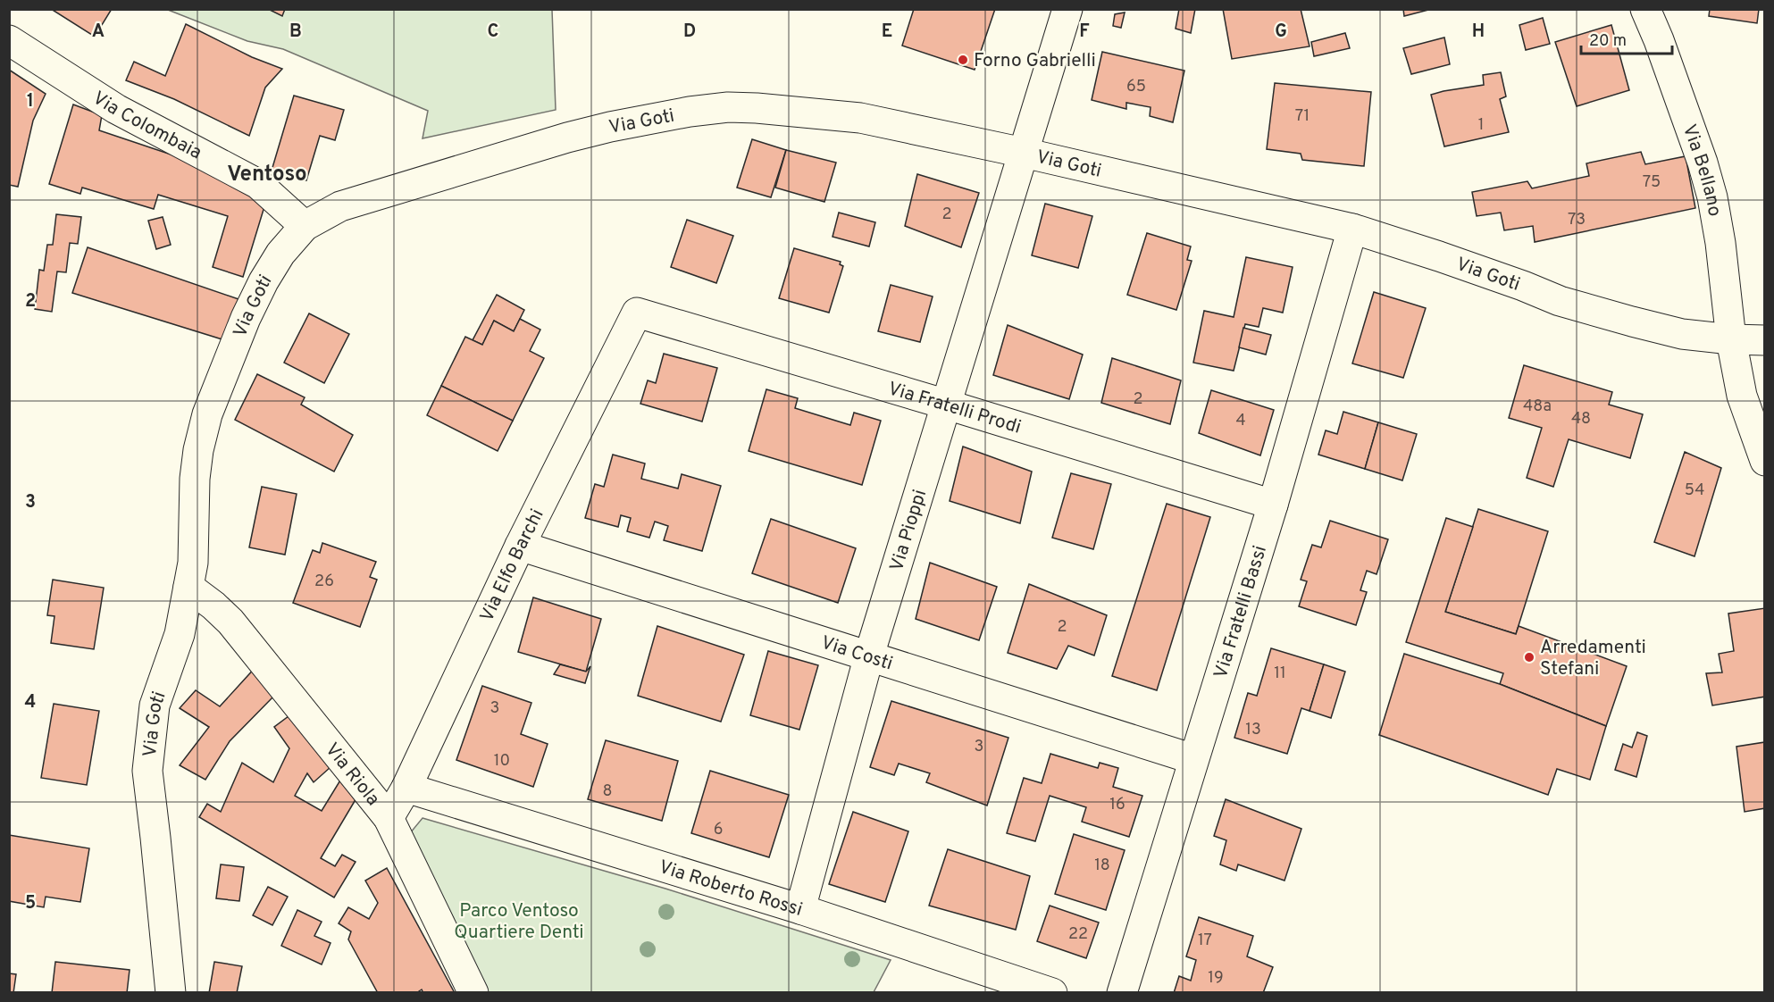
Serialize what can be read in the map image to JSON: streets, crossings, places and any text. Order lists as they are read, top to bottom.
{
  "streets": {
    "street": [
      "Via Goti",
      "Via Colombaia",
      "Via Bellano",
      "Via Fratelli Prodi",
      "Via Pioppi",
      "Via Elfo Barchi",
      "Via Fratelli Bassi",
      "Via Costi",
      "Via Riola",
      "Via Roberto Rossi"
    ]
  },
  "crossings": [
    ["Via Goti", "Via Colombaia"],
    ["Via Goti", "Via Bellano"],
    ["Via Goti", "Via Pioppi"],
    ["Via Goti", "Via Fratelli Bassi"],
    ["Via Goti", "Via Riola"],
    ["Via Fratelli Prodi", "Via Pioppi"],
    ["Via Fratelli Prodi", "Via Elfo Barchi"],
    ["Via Fratelli Prodi", "Via Fratelli Bassi"],
    ["Via Pioppi", "Via Costi"],
    ["Via Pioppi", "Via Roberto Rossi"],
    ["Via Elfo Barchi", "Via Costi"],
    ["Via Elfo Barchi", "Via Riola"],
    ["Via Elfo Barchi", "Via Roberto Rossi"],
    ["Via Fratelli Bassi", "Via Costi"]
  ],
  "districts": ["Ventoso"],
  "parks": ["Parco Ventoso Quartiere Denti"],
  "places": ["Forno Gabrielli", "Arredamenti Stefani"],
  "house_numbers": [
    "65",
    "71",
    "1",
    "75",
    "2",
    "73",
    "2",
    "48a",
    "48",
    "4",
    "54",
    "26",
    "2",
    "11",
    "3",
    "13",
    "3",
    "10",
    "8",
    "16",
    "6",
    "18",
    "22",
    "17",
    "19"
  ],
  "scale_bar": "20 m",
  "grid": {
    "columns": [
      "A",
      "B",
      "C",
      "D",
      "E",
      "F",
      "G",
      "H"
    ],
    "rows": [
      "1",
      "2",
      "3",
      "4",
      "5"
    ]
  }
}
